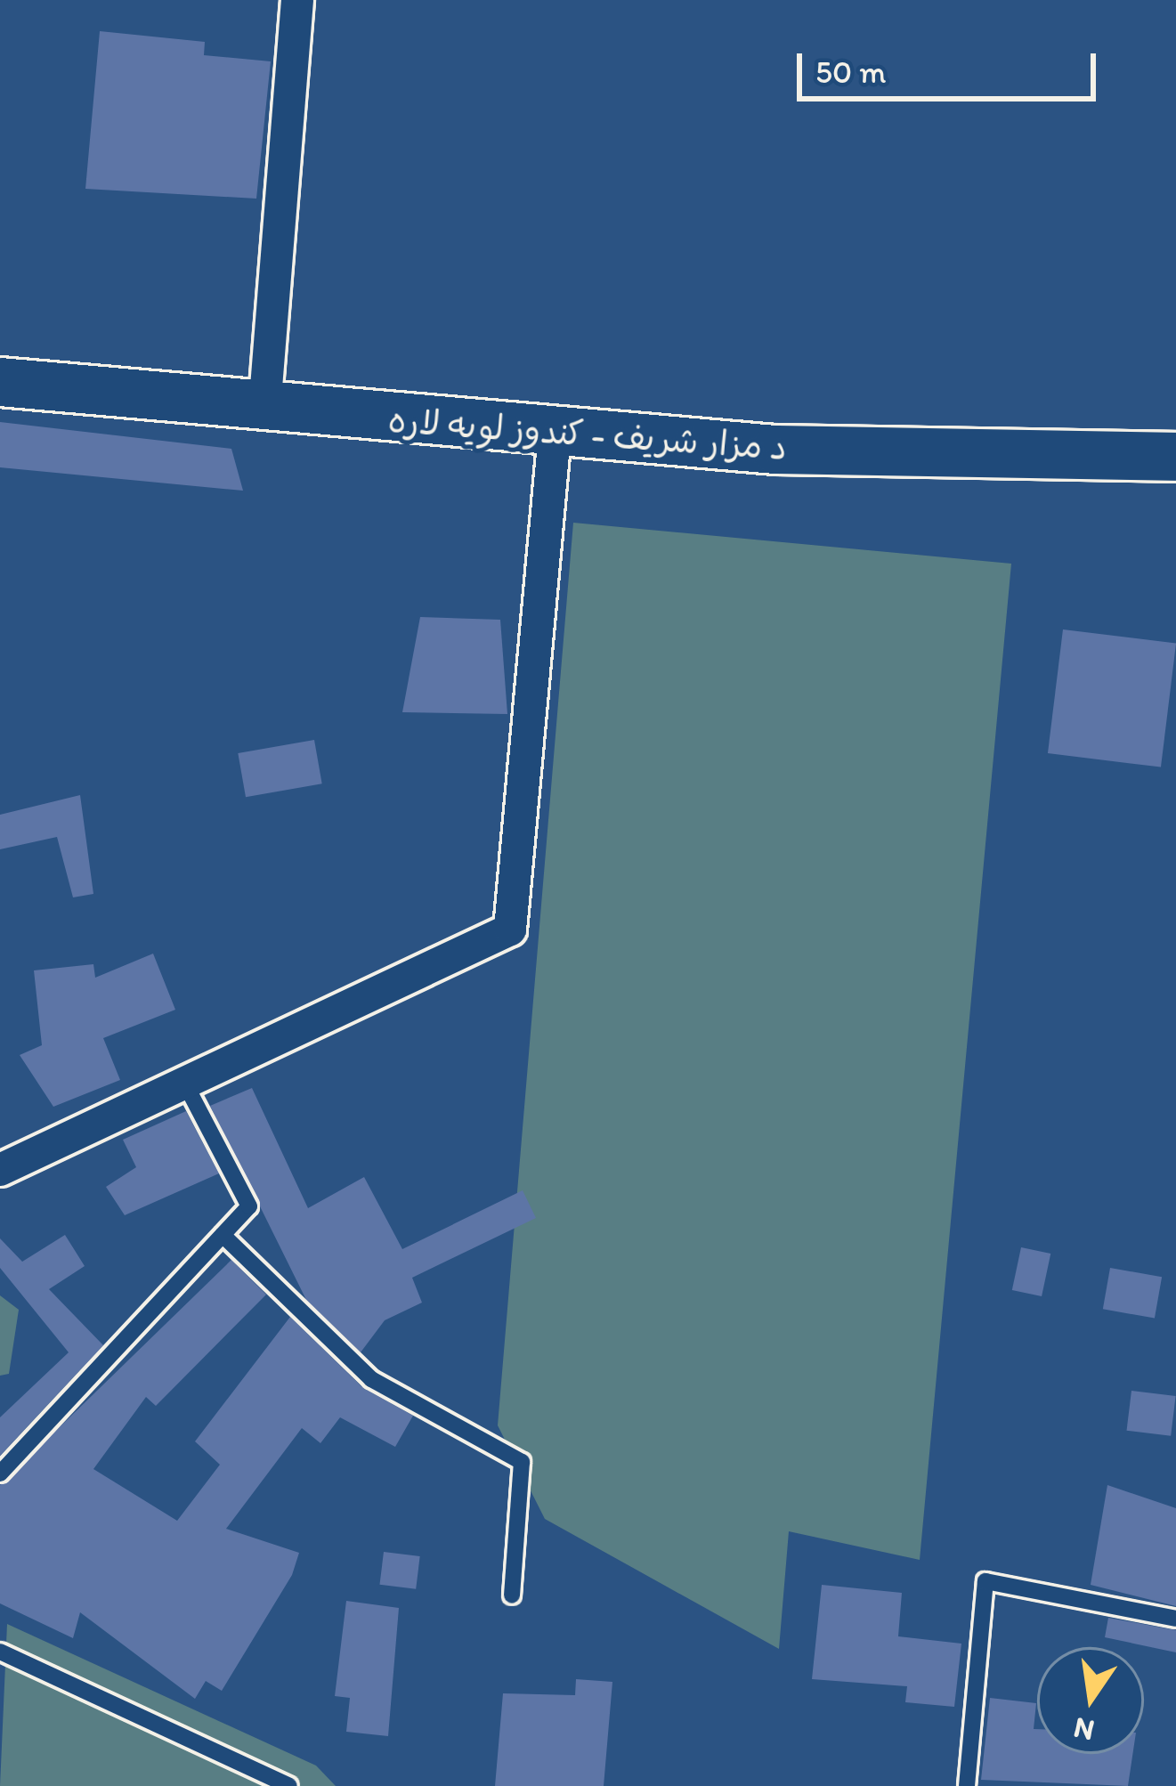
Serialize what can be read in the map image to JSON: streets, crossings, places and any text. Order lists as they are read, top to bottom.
{
  "streets": {
    "main road": ["د مزار شریف - کندوز لویه لاره"]
  },
  "scale_bar": "50 m",
  "north": "bottom"
}
